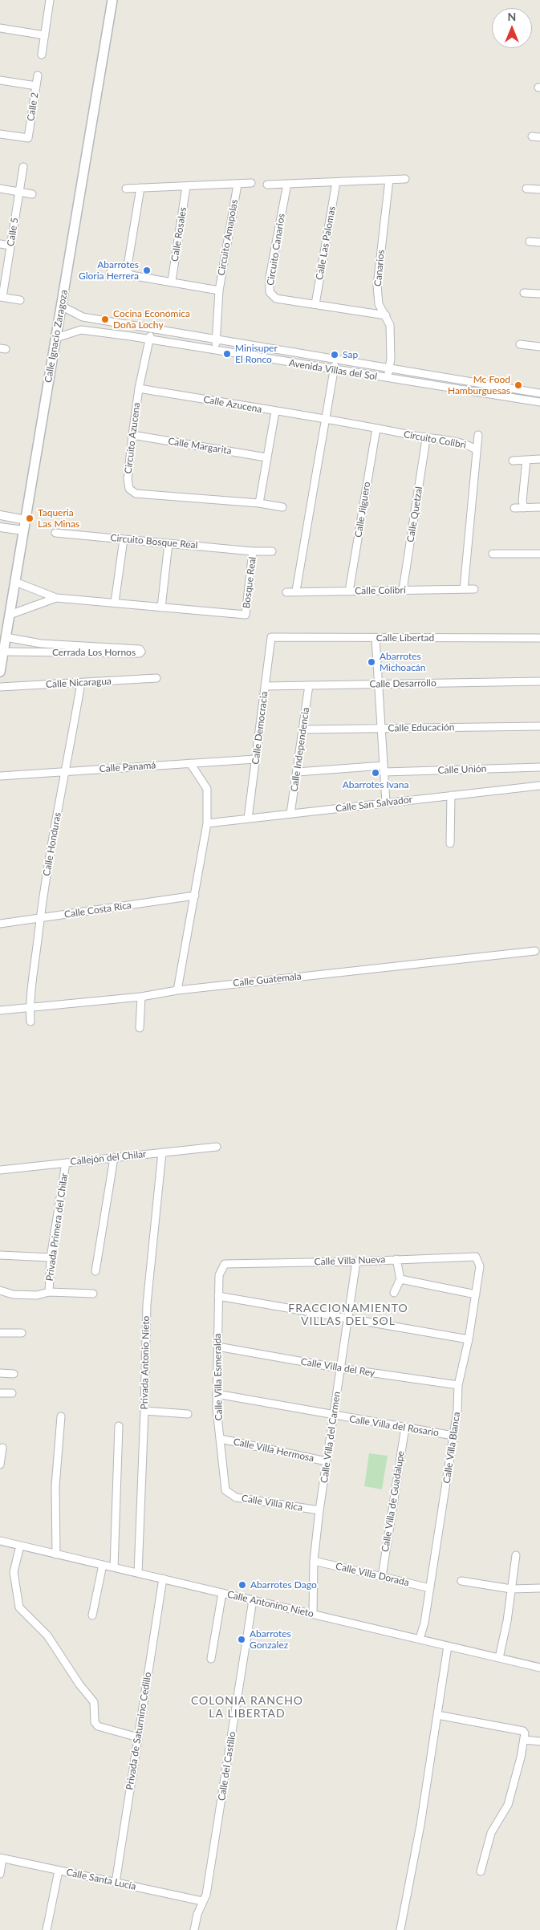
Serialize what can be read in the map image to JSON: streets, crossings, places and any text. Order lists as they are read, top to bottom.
{
  "streets": {
    "main road": ["Calle Ignacio Zaragoza"],
    "street": [
      "Calle 2",
      "Calle 5",
      "Calle Rosales",
      "Circuito Amapolas",
      "Calle Las Palomas",
      "Circuito Canarios",
      "Canarios",
      "Avenida Villas del Sol",
      "Calle Azucena",
      "Circuito Azucena",
      "Circuito Colibri",
      "Calle Margarita",
      "Calle Jilguero",
      "Calle Quetzal",
      "Circuito Bosque Real",
      "Bosque Real",
      "Calle Colibrí",
      "Calle Libertad",
      "Cerrada Los Hornos",
      "Calle Nicaragua",
      "Calle Desarrollo",
      "Calle Democracia",
      "Calle Educación",
      "Calle Independencia",
      "Calle Panamá",
      "Calle Unión",
      "Calle San Salvador",
      "Calle Honduras",
      "Calle Costa Rica",
      "Calle Guatemala",
      "Callejón del Chilar",
      "Privada Primera del Chilar",
      "Calle Villa Nueva",
      "Privada Antonio Nieto",
      "Calle Villa del Rey",
      "Calle Villa Esmeralda",
      "Calle Villa del Rosario",
      "Calle Villa del Carmen",
      "Calle Villa Blanca",
      "Calle Villa Hermosa",
      "Calle Villa de Guadalupe",
      "Calle Villa Rica",
      "Calle Villa Dorada",
      "Calle Antonino Nieto",
      "Privada de Saturnino Cedillo",
      "Calle del Castillo",
      "Calle Santa Lucía"
    ]
  },
  "crossings": [
    ["Calle Rosales", "Circuito Amapolas"],
    ["Circuito Amapolas", "Avenida Villas del Sol"],
    ["Calle Las Palomas", "Circuito Canarios"],
    ["Circuito Canarios", "Canarios"],
    ["Canarios", "Avenida Villas del Sol"],
    ["Calle Ignacio Zaragoza", "Avenida Villas del Sol"],
    ["Calle Ignacio Zaragoza", "Cerrada Los Hornos"],
    ["Avenida Villas del Sol", "Circuito Azucena"],
    ["Calle Azucena", "Circuito Azucena"],
    ["Calle Azucena", "Circuito Colibri"],
    ["Circuito Azucena", "Calle Margarita"],
    ["Circuito Colibri", "Calle Jilguero"],
    ["Circuito Colibri", "Calle Quetzal"],
    ["Circuito Colibri", "Calle Colibrí"],
    ["Calle Jilguero", "Calle Colibrí"],
    ["Calle Quetzal", "Calle Colibrí"],
    ["Circuito Bosque Real", "Bosque Real"],
    ["Calle Libertad", "Calle Democracia"],
    ["Calle Nicaragua", "Calle Honduras"],
    ["Calle Desarrollo", "Calle Democracia"],
    ["Calle Desarrollo", "Calle Independencia"],
    ["Calle Democracia", "Calle Panamá"],
    ["Calle Democracia", "Calle San Salvador"],
    ["Calle Educación", "Calle Independencia"],
    ["Calle Independencia", "Calle Unión"],
    ["Calle Independencia", "Calle San Salvador"],
    ["Calle Panamá", "Calle Honduras"],
    ["Calle Honduras", "Calle Costa Rica"],
    ["Calle Honduras", "Calle Guatemala"],
    ["Callejón del Chilar", "Privada Primera del Chilar"],
    ["Callejón del Chilar", "Privada Antonio Nieto"],
    ["Calle Villa Nueva", "Calle Villa Esmeralda"],
    ["Calle Villa Nueva", "Calle Villa del Carmen"],
    ["Calle Villa Nueva", "Calle Villa Blanca"],
    ["Privada Antonio Nieto", "Calle Antonino Nieto"],
    ["Calle Villa del Rey", "Calle Villa Esmeralda"],
    ["Calle Villa del Rey", "Calle Villa del Carmen"],
    ["Calle Villa del Rey", "Calle Villa Blanca"],
    ["Calle Villa Esmeralda", "Calle Villa del Rosario"],
    ["Calle Villa Esmeralda", "Calle Villa Hermosa"],
    ["Calle Villa Esmeralda", "Calle Villa Rica"],
    ["Calle Villa del Rosario", "Calle Villa del Carmen"],
    ["Calle Villa del Rosario", "Calle Villa Blanca"],
    ["Calle Villa del Rosario", "Calle Villa de Guadalupe"],
    ["Calle Villa del Carmen", "Calle Villa Hermosa"],
    ["Calle Villa del Carmen", "Calle Villa Rica"],
    ["Calle Villa del Carmen", "Calle Villa Dorada"],
    ["Calle Villa del Carmen", "Calle Antonino Nieto"],
    ["Calle Villa Blanca", "Calle Villa Dorada"],
    ["Calle Villa Blanca", "Calle Antonino Nieto"],
    ["Calle Villa de Guadalupe", "Calle Villa Dorada"],
    ["Calle Antonino Nieto", "Privada de Saturnino Cedillo"],
    ["Calle Antonino Nieto", "Calle del Castillo"],
    ["Privada de Saturnino Cedillo", "Calle Santa Lucía"],
    ["Calle del Castillo", "Calle Santa Lucía"]
  ],
  "districts": ["FRACCIONAMIENTO VILLAS DEL SOL", "COLONIA RANCHO LA LIBERTAD"],
  "places": [
    "Abarrotes Gloria Herrera",
    "Cocina Económica Doña Lochy",
    "Minisuper El Ronco",
    "Sap",
    "Mc Food Hamburguesas",
    "Taqueria Las Minas",
    "Abarrotes Michoacán",
    "Abarrotes Ivana",
    "Abarrotes Dago",
    "Abarrotes Gonzalez"
  ],
  "north": "top"
}
